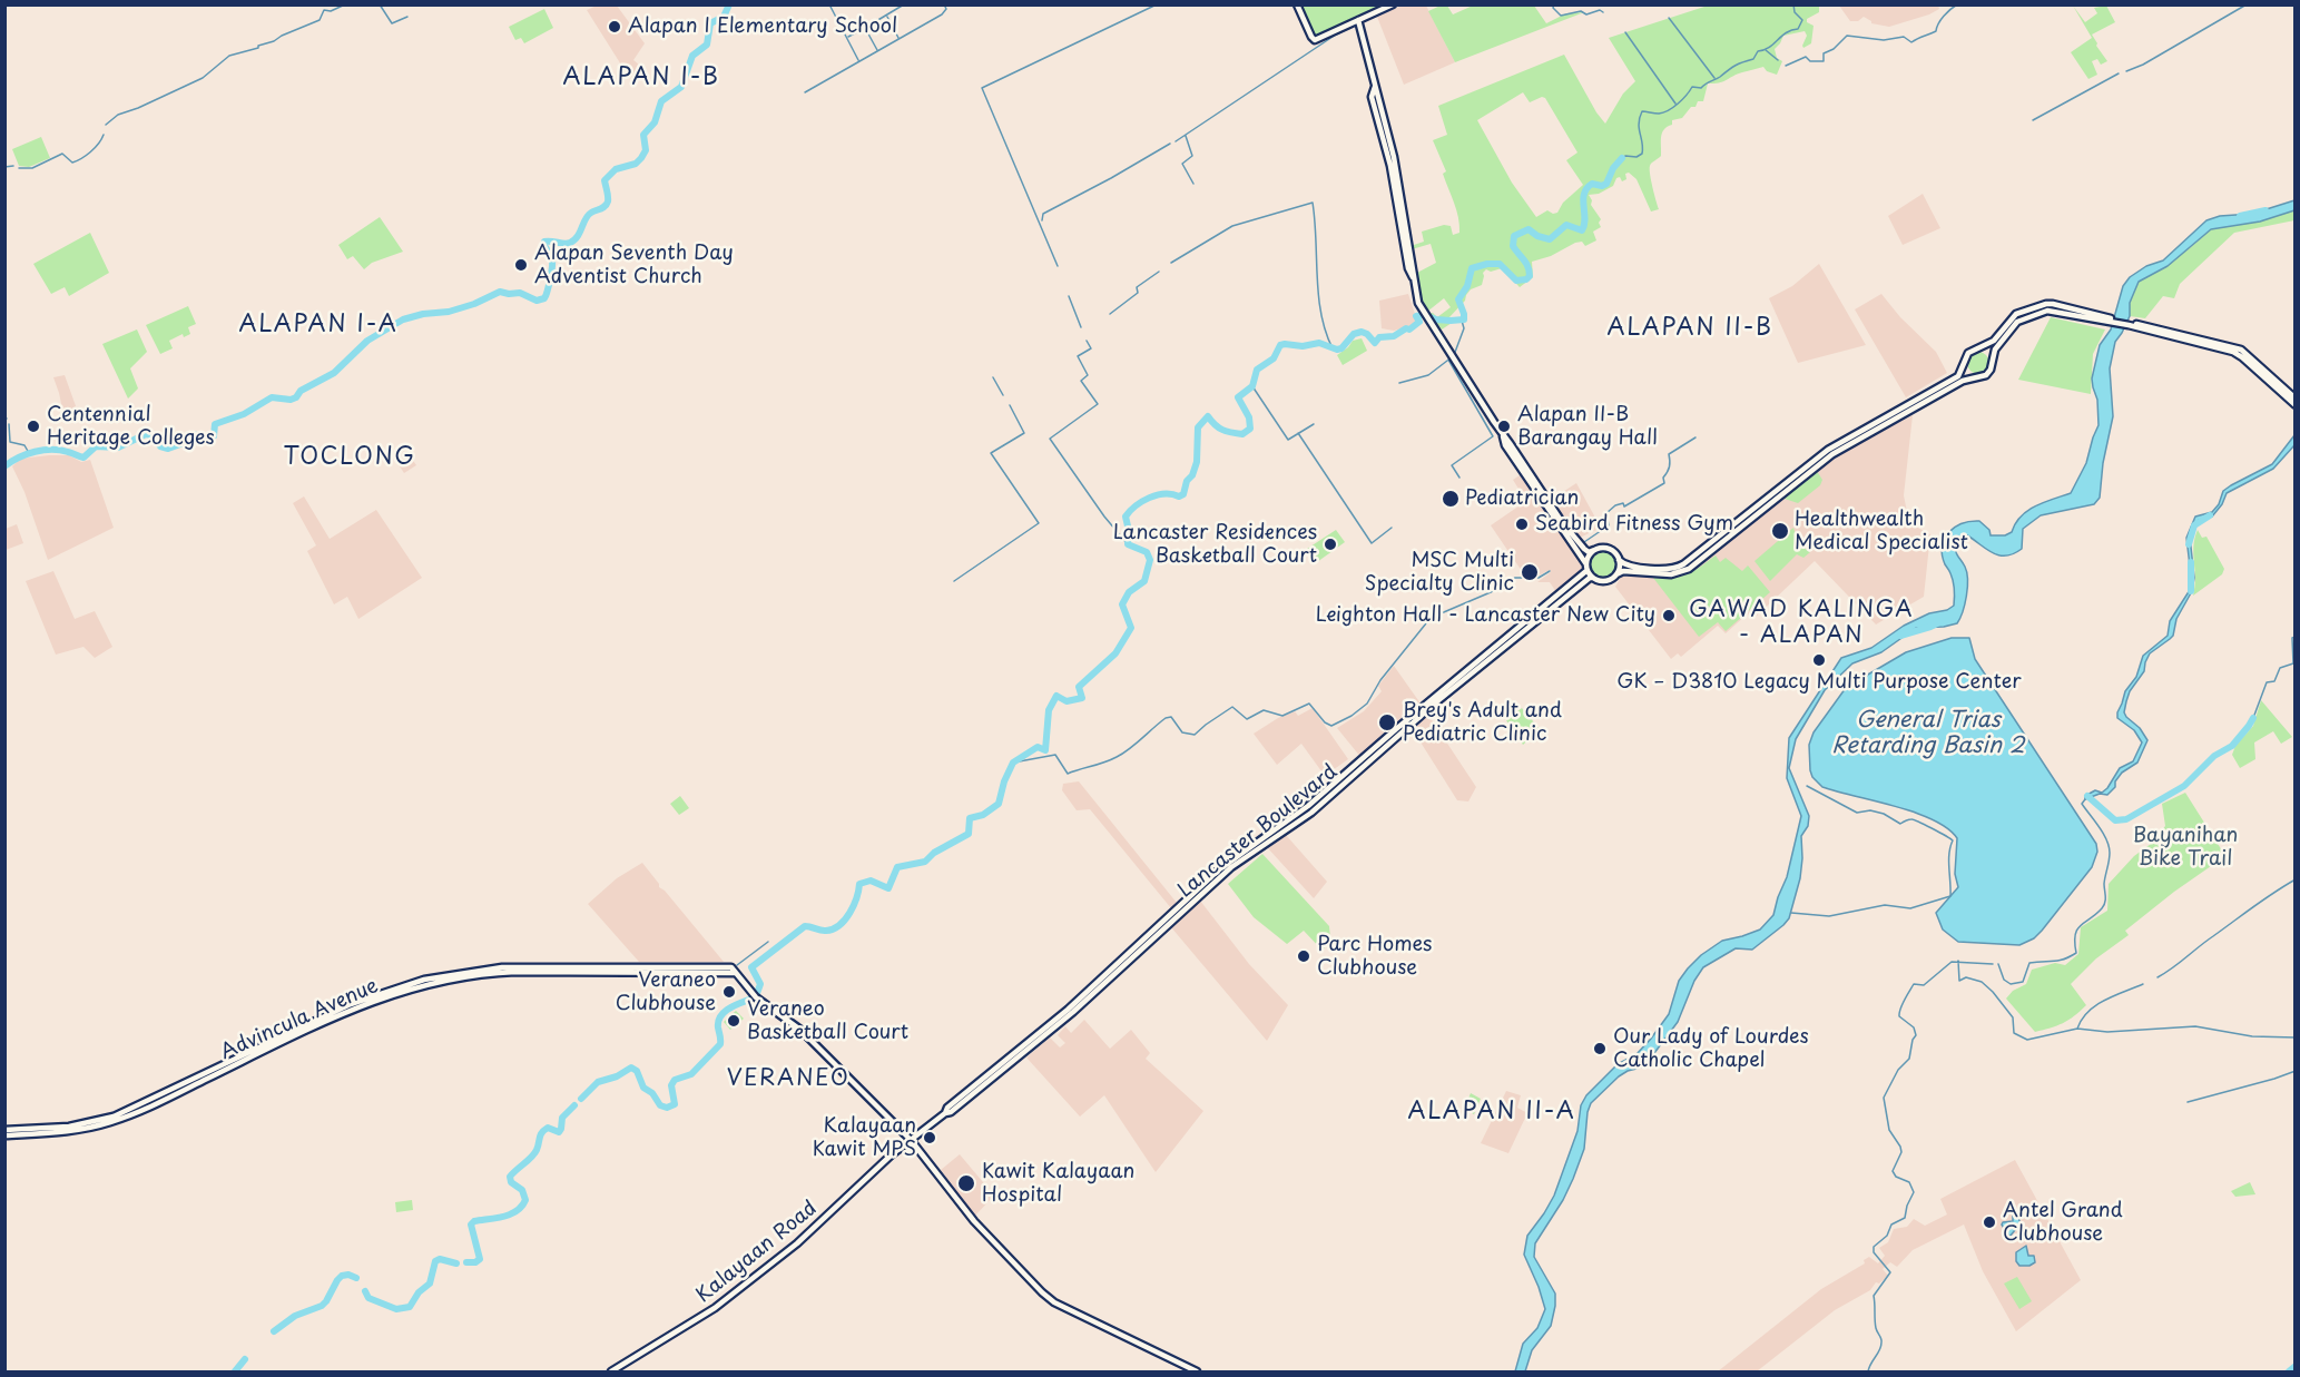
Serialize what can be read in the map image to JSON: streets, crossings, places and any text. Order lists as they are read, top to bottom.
{
  "streets": {
    "main road": ["Lancaster Boulevard", "Advincula Avenue", "Kalayaan Road"]
  },
  "crossings": [
    ["Lancaster Boulevard", "Kalayaan Road"]
  ],
  "districts": [
    "ALAPAN I-B",
    "ALAPAN I-A",
    "ALAPAN II-B",
    "TOCLONG",
    "GAWAD KALINGA - ALAPAN",
    "VERANEO",
    "ALAPAN II-A"
  ],
  "water": ["General Trias Retarding Basin 2"],
  "parks": ["Bayanihan Bike Trail"],
  "places": [
    "Alapan I Elementary School",
    "Alapan Seventh Day Adventist Church",
    "Centennial Heritage Colleges",
    "Alapan II-B Barangay Hall",
    "Pediatrician",
    "Seabird Fitness Gym",
    "Healthwealth Medical Specialist",
    "Lancaster Residences Basketball Court",
    "MSC Multi Specialty Clinic",
    "Leighton Hall - Lancaster New City",
    "GK – D3810 Legacy Multi Purpose Center",
    "Brey's Adult and Pediatric Clinic",
    "Parc Homes Clubhouse",
    "Veraneo Clubhouse",
    "Veraneo Basketball Court",
    "Our Lady of Lourdes Catholic Chapel",
    "Kalayaan Kawit MPS",
    "Kawit Kalayaan Hospital",
    "Antel Grand Clubhouse"
  ]
}
